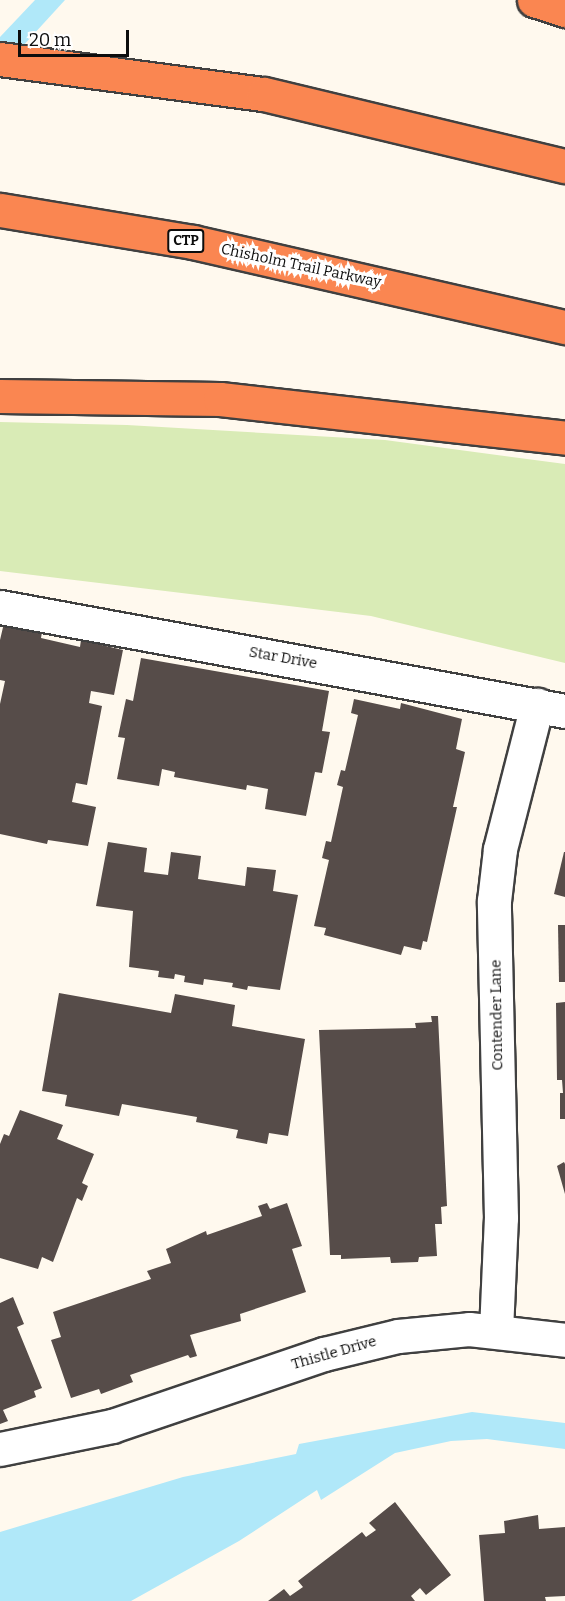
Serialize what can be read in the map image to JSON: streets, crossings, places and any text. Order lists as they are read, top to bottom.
{
  "streets": {
    "highway": ["CTP", "Chisholm Trail Parkway"],
    "lane": ["Star Drive", "Contender Lane", "Thistle Drive"]
  },
  "crossings": [
    ["Star Drive", "Contender Lane"],
    ["Contender Lane", "Thistle Drive"]
  ],
  "scale_bar": "20 m"
}
